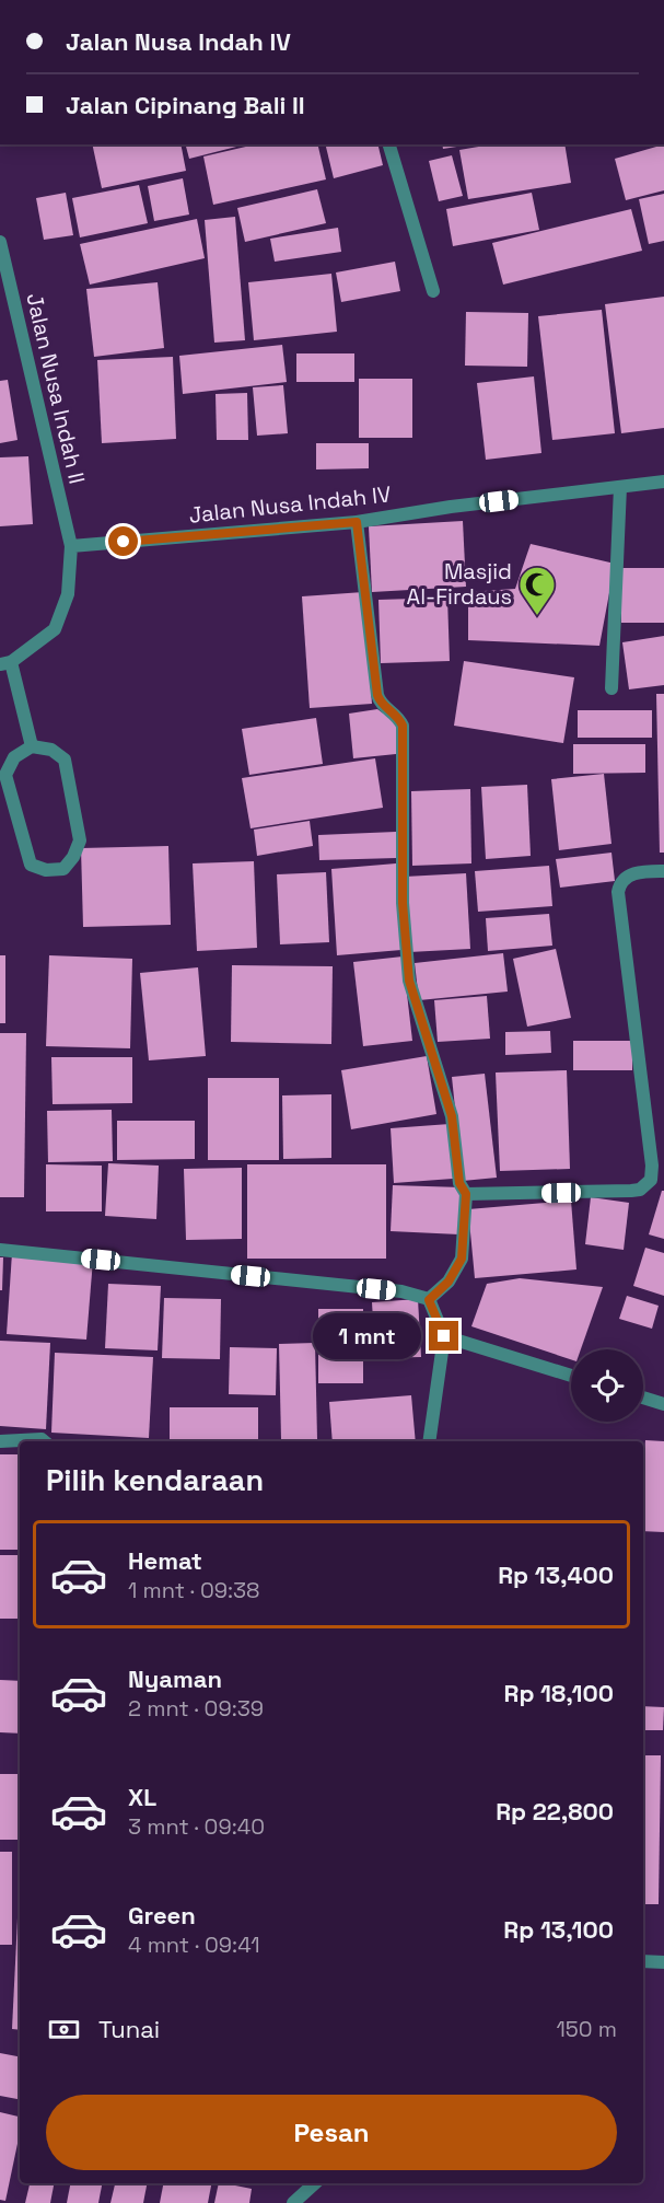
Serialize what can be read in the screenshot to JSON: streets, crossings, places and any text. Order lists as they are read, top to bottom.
{
  "streets": {
    "street": ["Jalan Nusa Indah II", "Jalan Nusa Indah IV"]
  },
  "crossings": [
    ["Jalan Nusa Indah II", "Jalan Nusa Indah IV"]
  ],
  "places": {
    "mosque": ["Masjid Al-Firdaus"]
  },
  "page": {
    "banner": ["Jalan Nusa Indah IV", "Jalan Cipinang Bali II"],
    "bubble": "1 mnt",
    "heading": "Pilih kendaraan",
    "list": [
      {
        "name": "Hemat",
        "note": "1 mnt · 09:38",
        "value": "Rp 13,400"
      },
      {
        "name": "Nyaman",
        "note": "2 mnt · 09:39",
        "value": "Rp 18,100"
      },
      {
        "name": "XL",
        "note": "3 mnt · 09:40",
        "value": "Rp 22,800"
      },
      {
        "name": "Green",
        "note": "4 mnt · 09:41",
        "value": "Rp 13,100"
      }
    ],
    "pay": ["Tunai", "150 m"],
    "buttons": "Pesan"
  }
}
